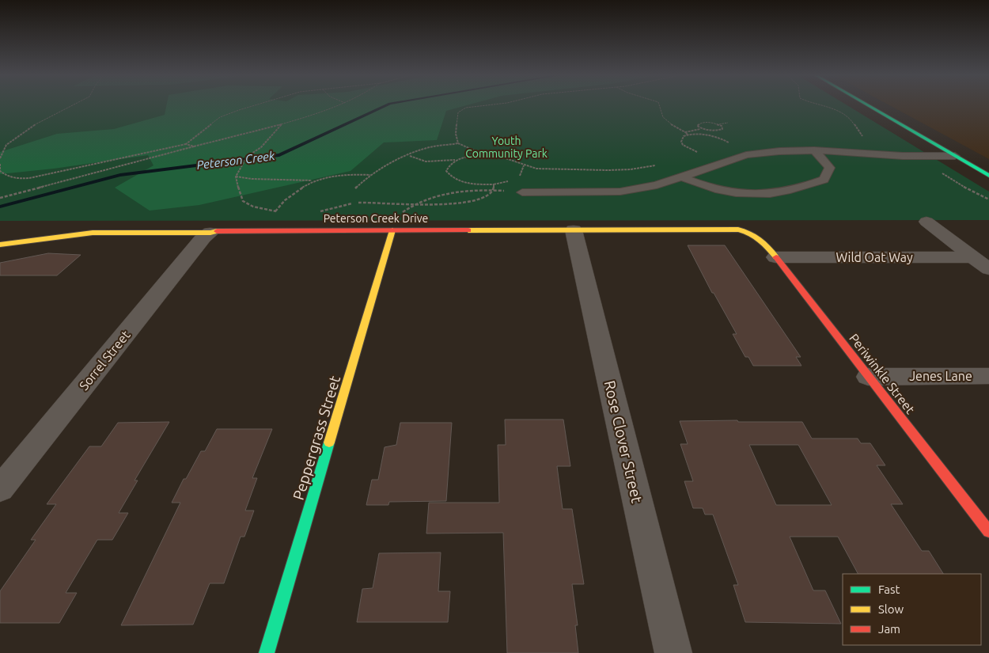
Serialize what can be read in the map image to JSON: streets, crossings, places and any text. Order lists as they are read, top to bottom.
{
  "streets": {
    "street": [
      "Peterson Creek Drive",
      "Wild Oat Way",
      "Sorrel Street",
      "Periwinkle Street",
      "Jenes Lane",
      "Peppergrass Street",
      "Rose Clover Street"
    ]
  },
  "crossings": [
    ["Peterson Creek Drive", "Sorrel Street"],
    ["Peterson Creek Drive", "Periwinkle Street"],
    ["Peterson Creek Drive", "Peppergrass Street"],
    ["Peterson Creek Drive", "Rose Clover Street"],
    ["Wild Oat Way", "Periwinkle Street"],
    ["Periwinkle Street", "Jenes Lane"]
  ],
  "water": ["Peterson Creek"],
  "parks": ["Youth Community Park"],
  "legend": ["Fast", "Slow", "Jam"]
}
